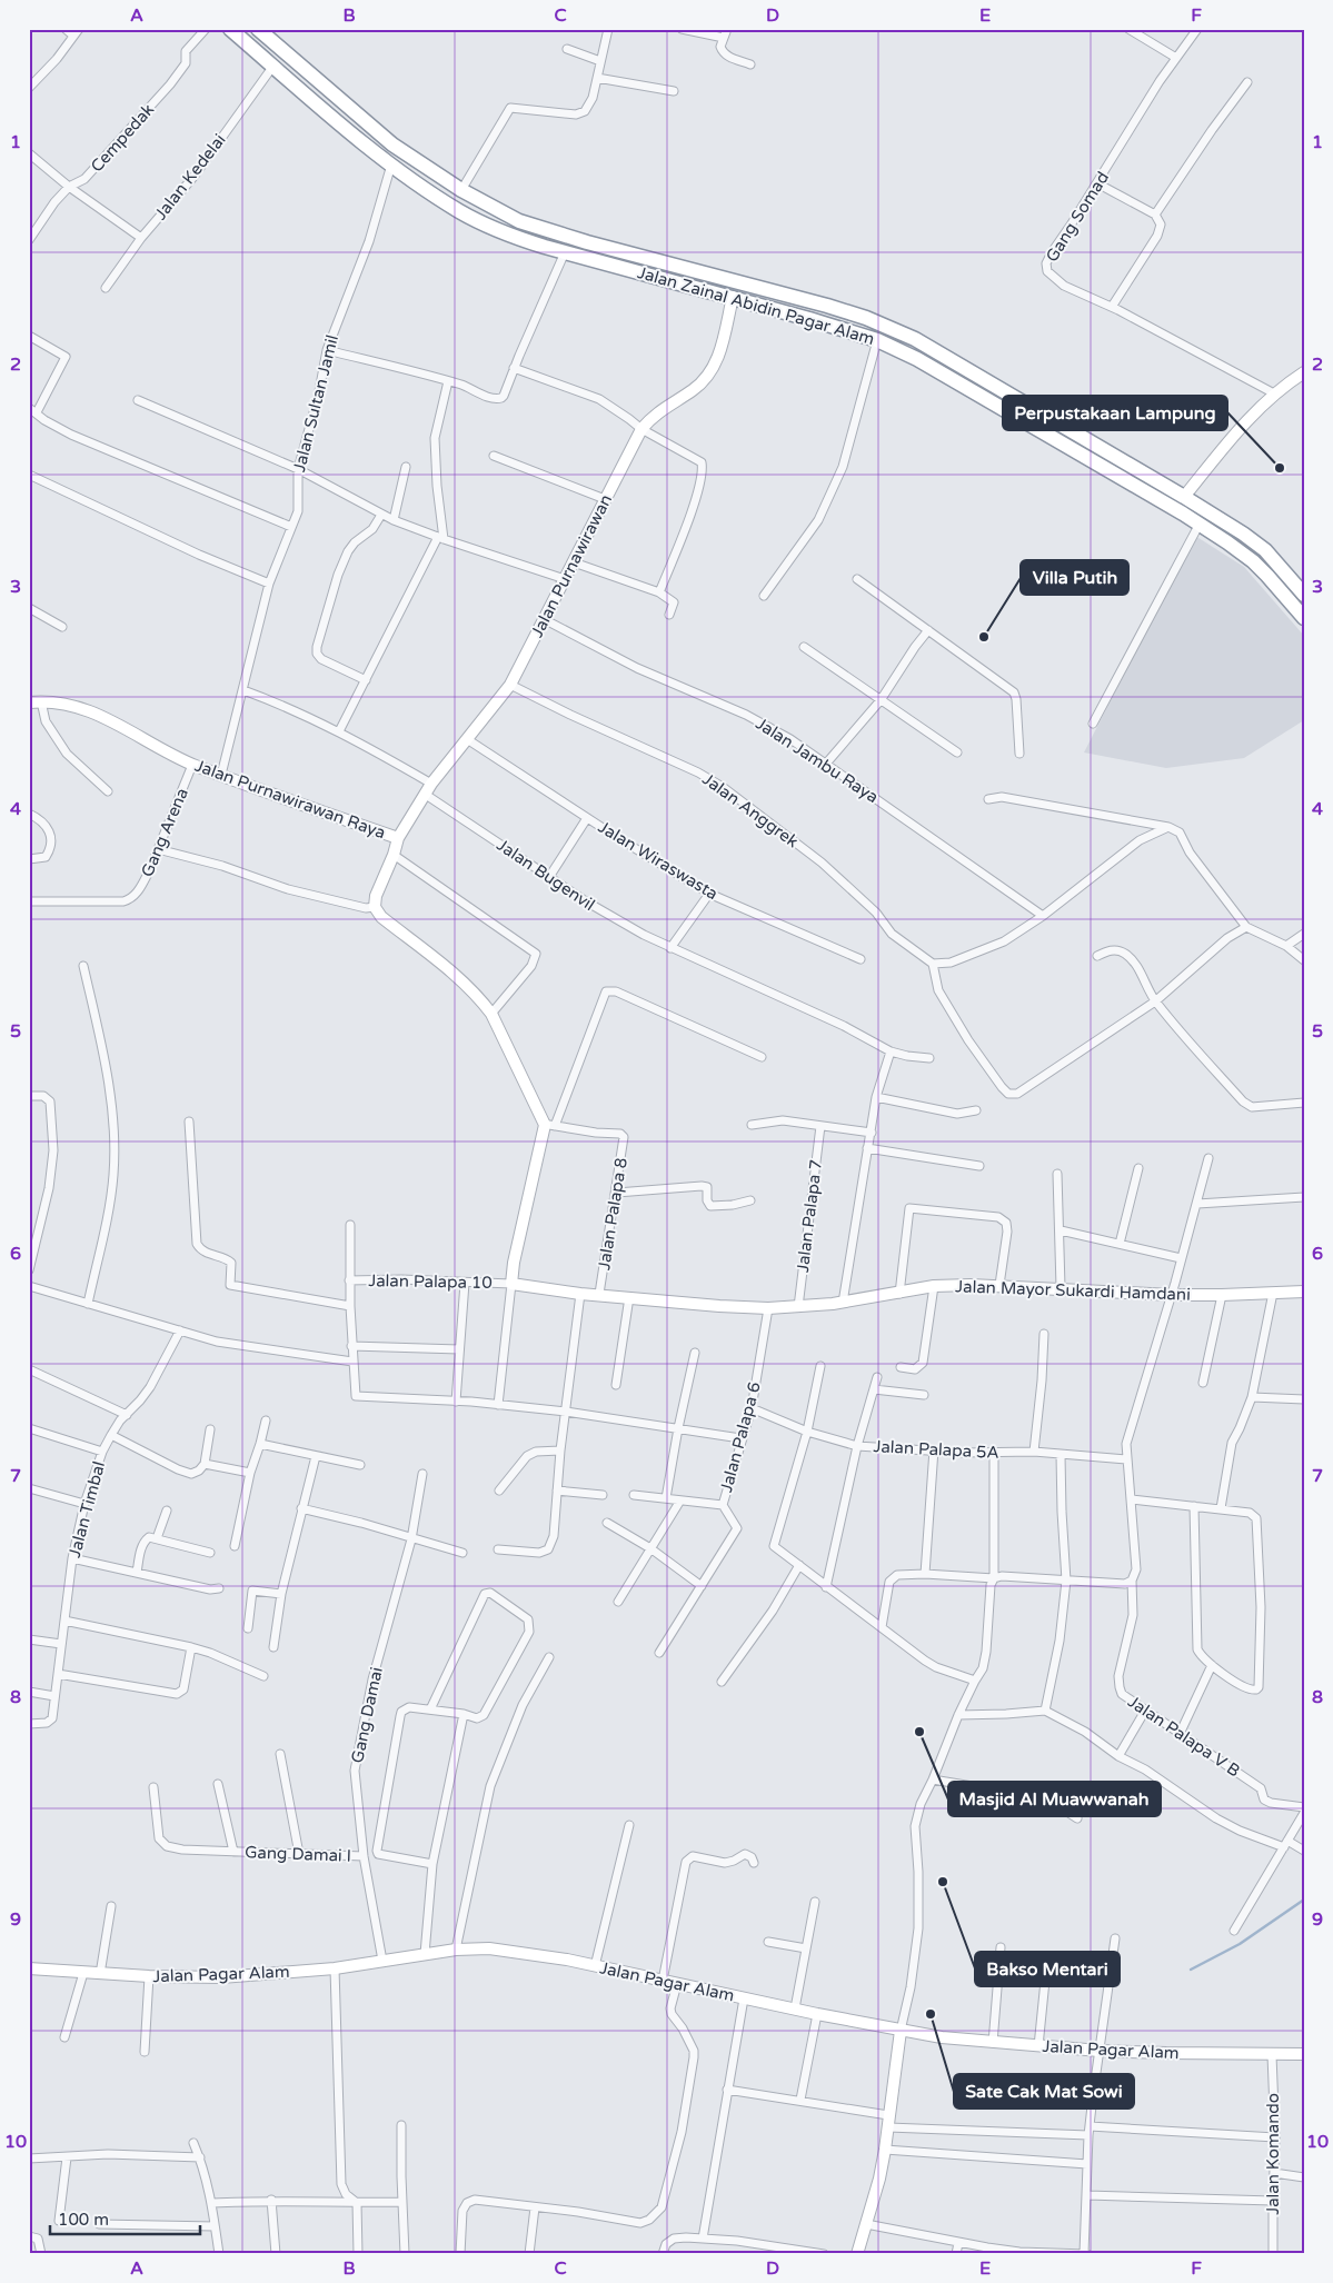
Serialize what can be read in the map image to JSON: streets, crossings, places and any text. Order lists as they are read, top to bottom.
{
  "streets": {
    "highway": ["Jalan Zainal Abidin Pagar Alam"],
    "street": [
      "Cempedak",
      "Jalan Kedelai",
      "Gang Somad",
      "Jalan Sultan Jamil",
      "Jalan Purnawirawan",
      "Jalan Jambu Raya",
      "Jalan Purnawirawan Raya",
      "Jalan Anggrek",
      "Gang Arena",
      "Jalan Wiraswasta",
      "Jalan Bugenvil",
      "Jalan Palapa 8",
      "Jalan Palapa 7",
      "Jalan Palapa 10",
      "Jalan Mayor Sukardi Hamdani",
      "Jalan Palapa 6",
      "Jalan Palapa 5A",
      "Jalan Timbal",
      "Gang Damai",
      "Jalan Palapa V B",
      "Gang Damai I",
      "Jalan Pagar Alam",
      "Jalan Komando"
    ]
  },
  "crossings": [
    ["Jalan Kedelai", "Jalan Zainal Abidin Pagar Alam"],
    ["Jalan Zainal Abidin Pagar Alam", "Jalan Sultan Jamil"],
    ["Jalan Zainal Abidin Pagar Alam", "Jalan Purnawirawan"],
    ["Jalan Sultan Jamil", "Jalan Purnawirawan Raya"],
    ["Jalan Sultan Jamil", "Jalan Bugenvil"],
    ["Jalan Purnawirawan", "Jalan Jambu Raya"],
    ["Jalan Purnawirawan", "Jalan Purnawirawan Raya"],
    ["Jalan Purnawirawan", "Jalan Anggrek"],
    ["Jalan Purnawirawan", "Jalan Wiraswasta"],
    ["Jalan Purnawirawan", "Jalan Bugenvil"],
    ["Jalan Purnawirawan Raya", "Gang Arena"],
    ["Jalan Palapa 8", "Jalan Mayor Sukardi Hamdani"],
    ["Jalan Palapa 7", "Jalan Mayor Sukardi Hamdani"],
    ["Jalan Palapa 10", "Jalan Mayor Sukardi Hamdani"],
    ["Jalan Mayor Sukardi Hamdani", "Jalan Palapa 6"],
    ["Jalan Palapa 6", "Jalan Palapa 5A"],
    ["Gang Damai", "Gang Damai I"],
    ["Gang Damai", "Jalan Pagar Alam"],
    ["Jalan Pagar Alam", "Jalan Komando"]
  ],
  "places": [
    "Perpustakaan Lampung",
    "Villa Putih",
    "Masjid Al Muawwanah",
    "Bakso Mentari",
    "Sate Cak Mat Sowi"
  ],
  "scale_bar": "100 m",
  "grid": {
    "columns": [
      "A",
      "B",
      "C",
      "D",
      "E",
      "F"
    ],
    "rows": [
      "1",
      "2",
      "3",
      "4",
      "5",
      "6",
      "7",
      "8",
      "9",
      "10"
    ]
  }
}
